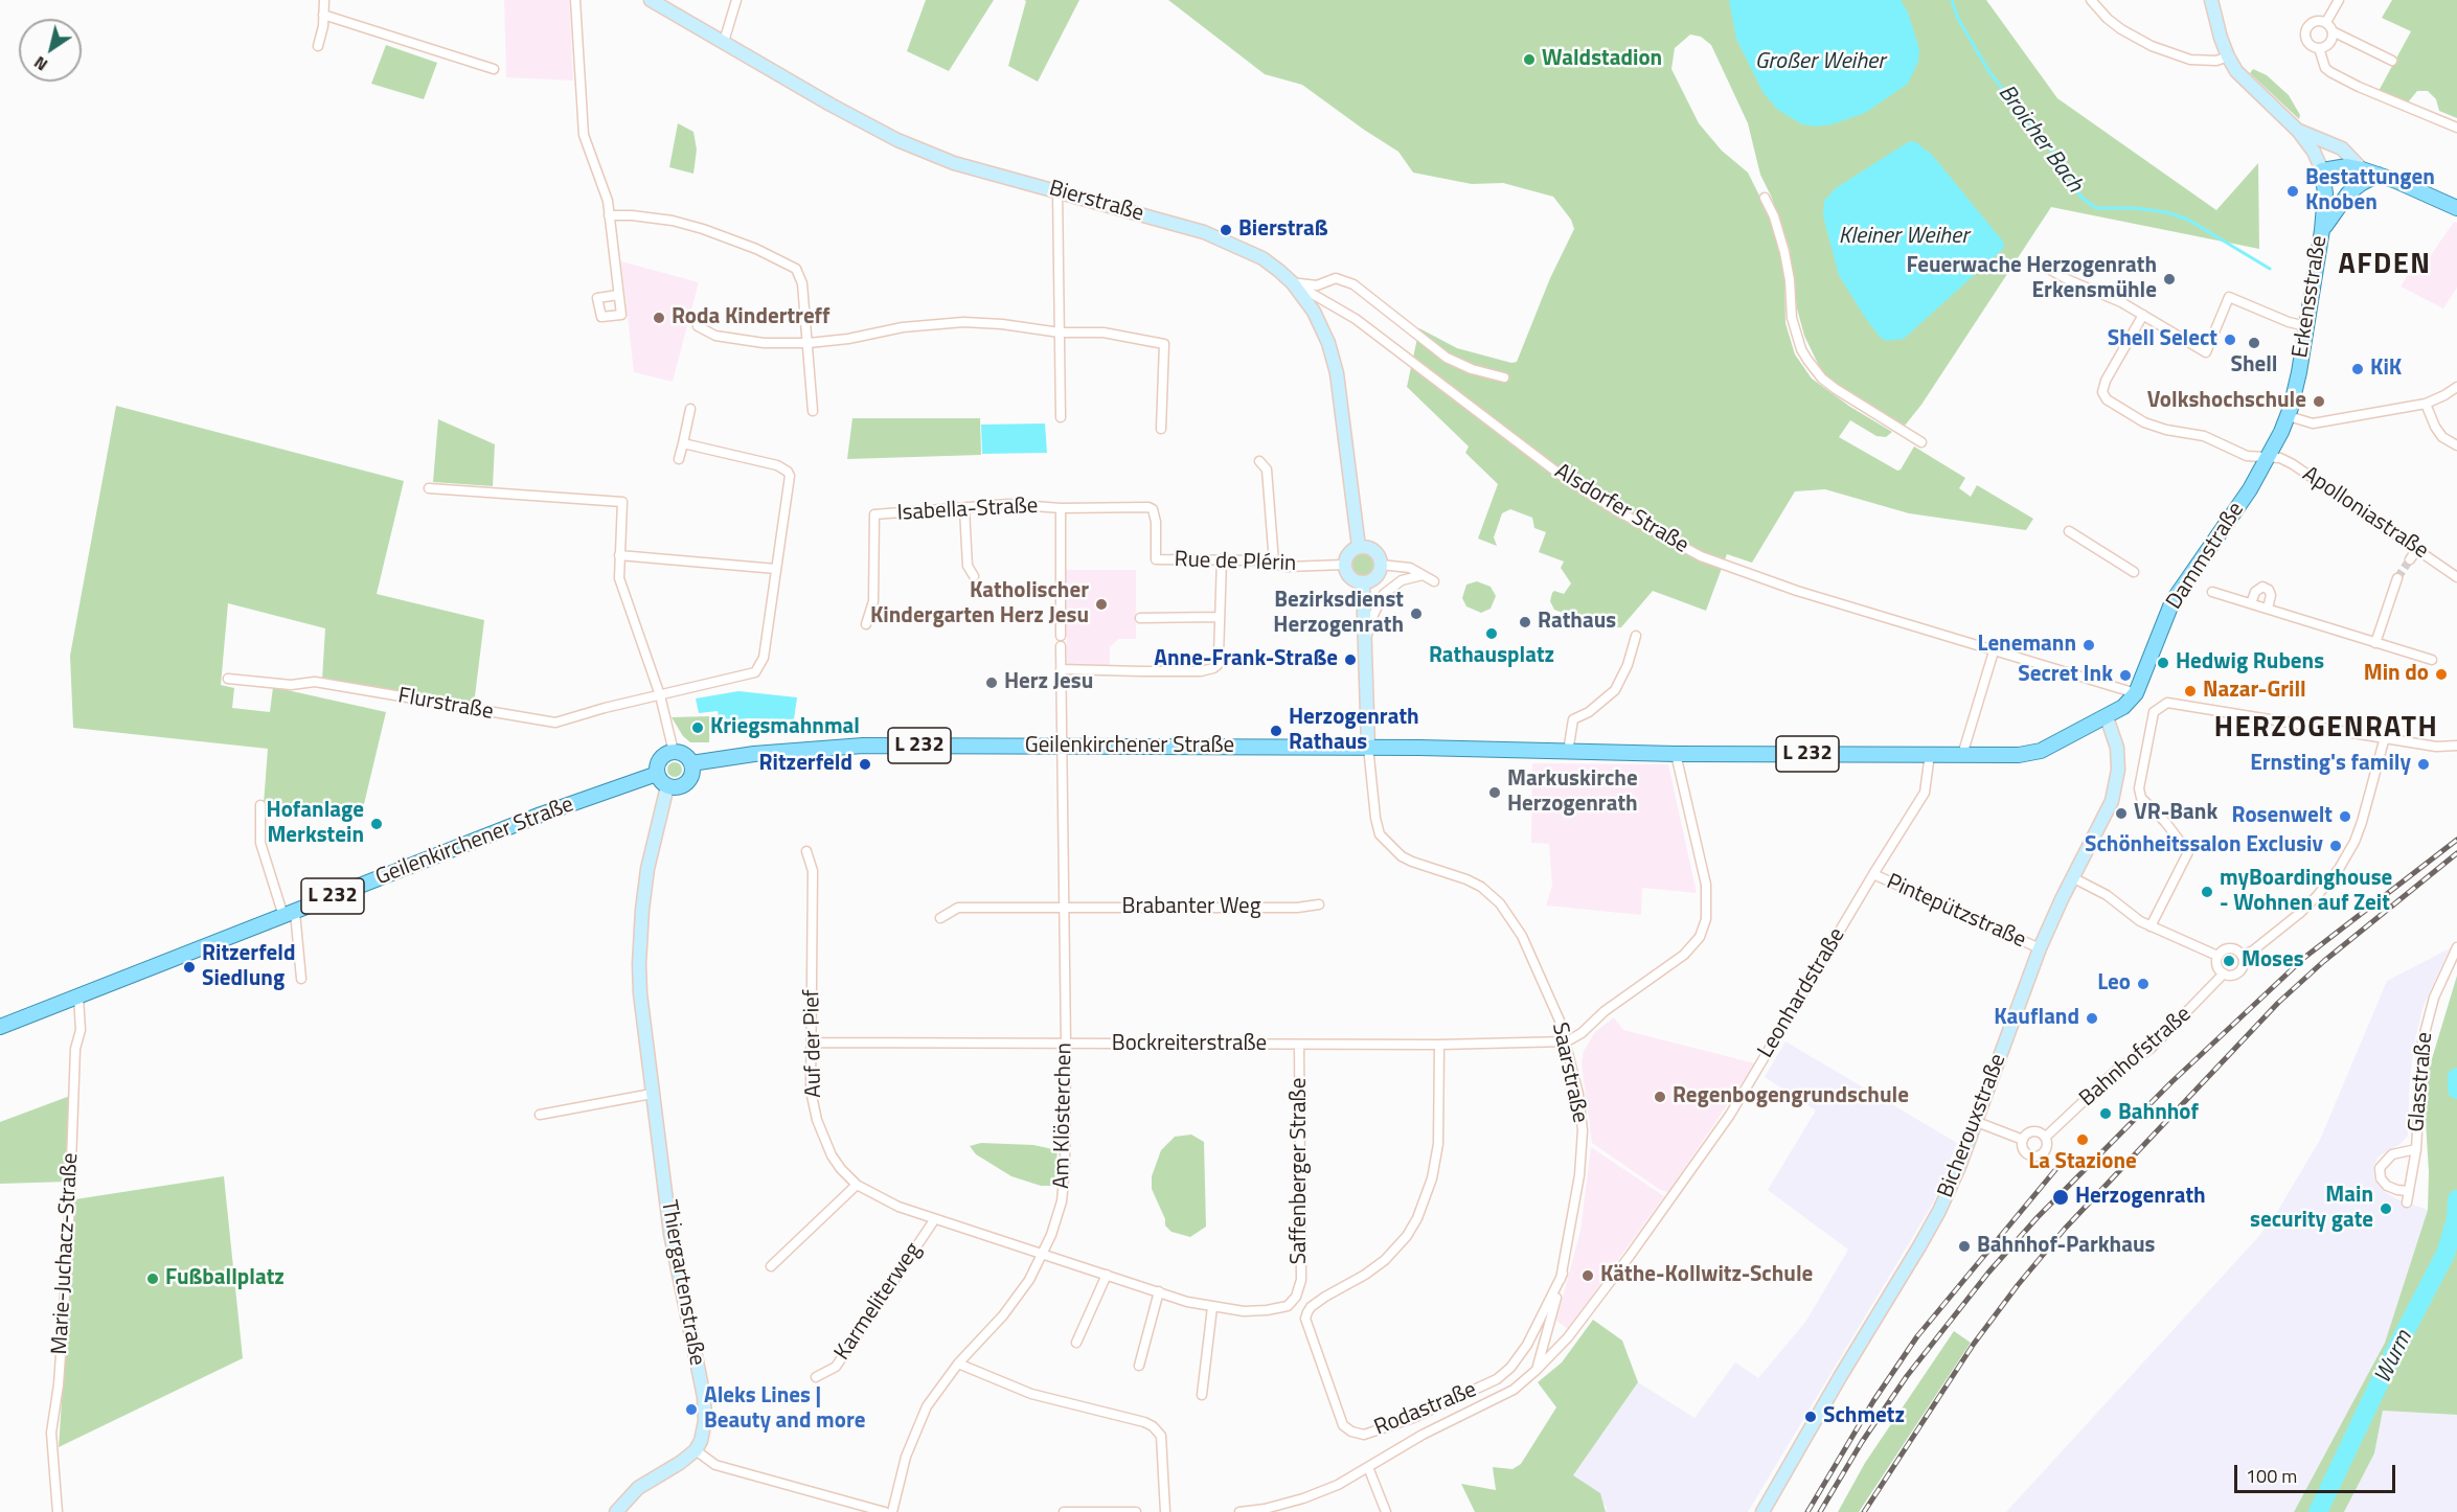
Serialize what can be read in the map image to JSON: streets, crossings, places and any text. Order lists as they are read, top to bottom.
{
  "streets": {
    "main road": [
      "Bierstraße",
      "Erkensstraße",
      "Dammstraße",
      "L 232",
      "Geilenkirchener Straße",
      "Bicherouxstraße",
      "Thiergartenstraße"
    ],
    "street": [
      "Alsdorfer Straße",
      "Isabella-Straße",
      "Apolloniastraße",
      "Rue de Plérin",
      "Flurstraße",
      "Brabanter Weg",
      "Pintepützstraße",
      "Leonhardstraße",
      "Auf der Pief",
      "Bockreiterstraße",
      "Bahnhofstraße",
      "Saarstraße",
      "Glasstraße",
      "Am Klösterchen",
      "Saffenberger Straße",
      "Marie-Juchacz-Straße",
      "Karmeliterweg",
      "Rodastraße"
    ]
  },
  "crossings": [
    ["Bierstraße", "Alsdorfer Straße"],
    ["Bierstraße", "Rue de Plérin"],
    ["Erkensstraße", "Apolloniastraße"],
    ["Erkensstraße", "Dammstraße"],
    ["Alsdorfer Straße", "Dammstraße"],
    ["Isabella-Straße", "Rue de Plérin"],
    ["Apolloniastraße", "Dammstraße"],
    ["Dammstraße", "Geilenkirchener Straße"],
    ["Dammstraße", "Bicherouxstraße"],
    ["Geilenkirchener Straße", "Leonhardstraße"],
    ["Geilenkirchener Straße", "Saarstraße"],
    ["Geilenkirchener Straße", "Am Klösterchen"],
    ["Geilenkirchener Straße", "Bicherouxstraße"],
    ["Geilenkirchener Straße", "Marie-Juchacz-Straße"],
    ["Geilenkirchener Straße", "Thiergartenstraße"],
    ["Brabanter Weg", "Am Klösterchen"],
    ["Pintepützstraße", "Leonhardstraße"],
    ["Pintepützstraße", "Bicherouxstraße"],
    ["Leonhardstraße", "Saarstraße"],
    ["Auf der Pief", "Bockreiterstraße"],
    ["Auf der Pief", "Am Klösterchen"],
    ["Auf der Pief", "Saffenberger Straße"],
    ["Auf der Pief", "Karmeliterweg"],
    ["Bockreiterstraße", "Saarstraße"],
    ["Bockreiterstraße", "Am Klösterchen"],
    ["Bockreiterstraße", "Saffenberger Straße"],
    ["Bockreiterstraße", "Rodastraße"],
    ["Bahnhofstraße", "Bicherouxstraße"],
    ["Saarstraße", "Rodastraße"]
  ],
  "districts": ["AFDEN", "HERZOGENRATH"],
  "water": [
    "Großer Weiher",
    "Broicher Bach",
    "Kleiner Weiher",
    "Wurm"
  ],
  "places": [
    "Waldstadion",
    "Bestattungen Knoben",
    "Bierstraß",
    "Feuerwache Herzogenrath Erkensmühle",
    "Roda Kindertreff",
    "Shell Select",
    "Shell",
    "KiK",
    "Volkshochschule",
    "Katholischer Kindergarten Herz Jesu",
    "Bezirksdienst Herzogenrath",
    "Rathaus",
    "Rathausplatz",
    "Lenemann",
    "Anne-Frank-Straße",
    "Hedwig Rubens",
    "Min do",
    "Secret Ink",
    "Herz Jesu",
    "Nazar-Grill",
    "Kriegsmahnmal",
    "Herzogenrath Rathaus",
    "Ritzerfeld",
    "Ernsting's family",
    "Markuskirche Herzogenrath",
    "VR-Bank",
    "Rosenwelt",
    "Hofanlage Merkstein",
    "Schönheitssalon Exclusiv",
    "myBoardinghouse - Wohnen auf Zeit",
    "Moses",
    "Ritzerfeld Siedlung",
    "Leo",
    "Kaufland",
    "Regenbogengrundschule",
    "Bahnhof",
    "La Stazione",
    "Herzogenrath",
    "Main security gate",
    "Bahnhof-Parkhaus",
    "Käthe-Kollwitz-Schule",
    "Fußballplatz",
    "Aleks Lines | Beauty and more",
    "Schmetz"
  ],
  "scale_bar": "100 m",
  "north": "bottom left"
}
